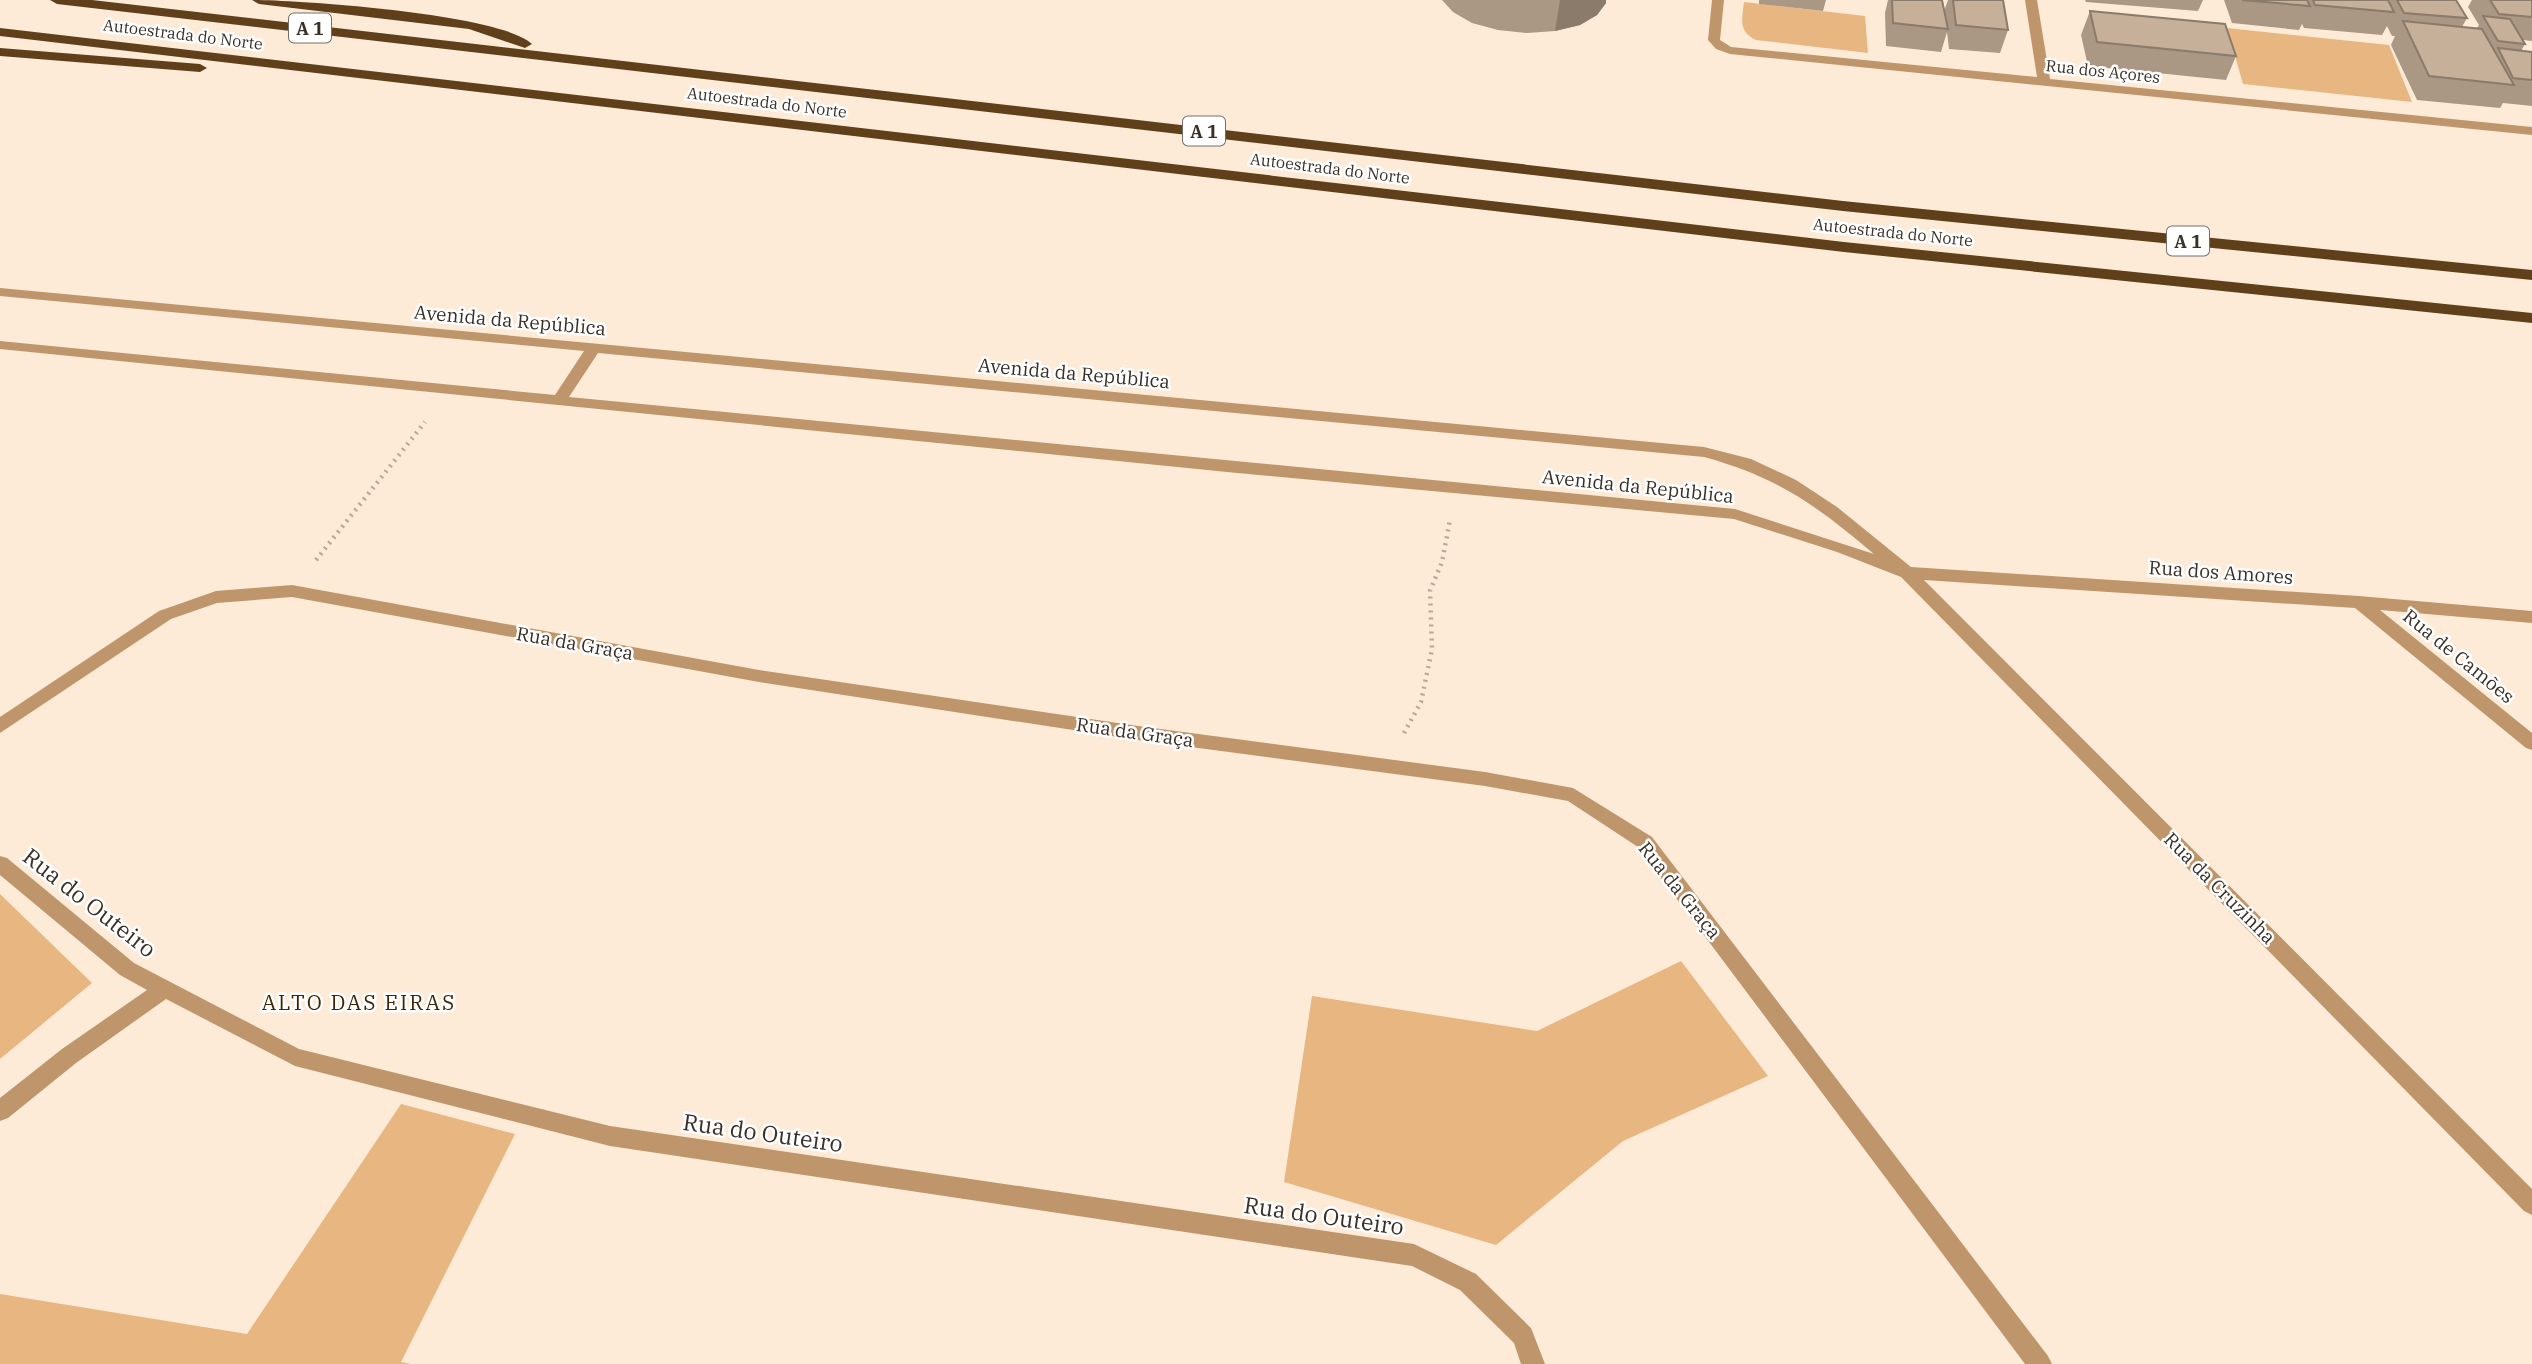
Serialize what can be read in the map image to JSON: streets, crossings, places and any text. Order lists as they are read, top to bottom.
{
  "streets": {
    "highway": ["A 1", "Autoestrada do Norte"],
    "street": [
      "Rua dos Açores",
      "Avenida da República",
      "Rua dos Amores",
      "Rua da Graça",
      "Rua de Camões",
      "Rua da Cruzinha",
      "Rua do Outeiro"
    ]
  },
  "crossings": [
    ["Avenida da República", "Rua dos Amores"],
    ["Avenida da República", "Rua da Cruzinha"],
    ["Rua dos Amores", "Rua de Camões"],
    ["Rua dos Amores", "Rua da Cruzinha"]
  ],
  "districts": ["ALTO DAS EIRAS"]
}
